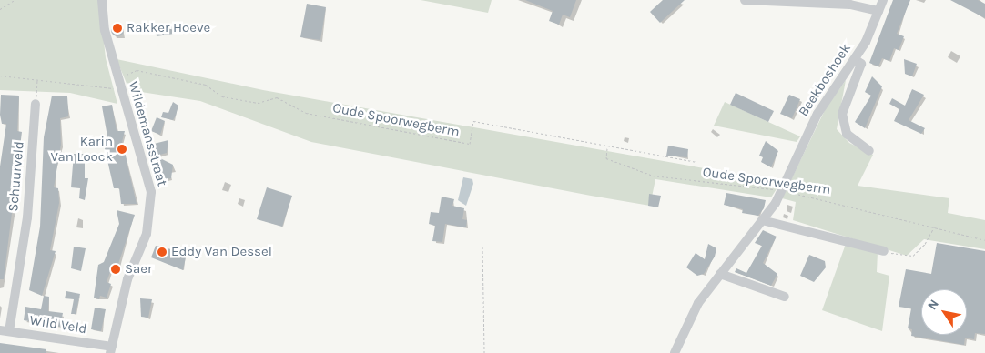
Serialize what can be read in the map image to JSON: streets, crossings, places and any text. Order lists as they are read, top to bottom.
{
  "streets": {
    "street": [
      "Beekboshoek",
      "Wildemansstraat",
      "Schuurveld",
      "Wild Veld"
    ],
    "path": ["Oude Spoorwegberm"]
  },
  "crossings": [
    ["Beekboshoek", "Oude Spoorwegberm"],
    ["Oude Spoorwegberm", "Wildemansstraat"],
    ["Wildemansstraat", "Wild Veld"],
    ["Schuurveld", "Wild Veld"]
  ],
  "places": [
    "Rakker Hoeve",
    "Karin Van Loock",
    "Eddy Van Dessel",
    "Saer"
  ],
  "north": "top left"
}
